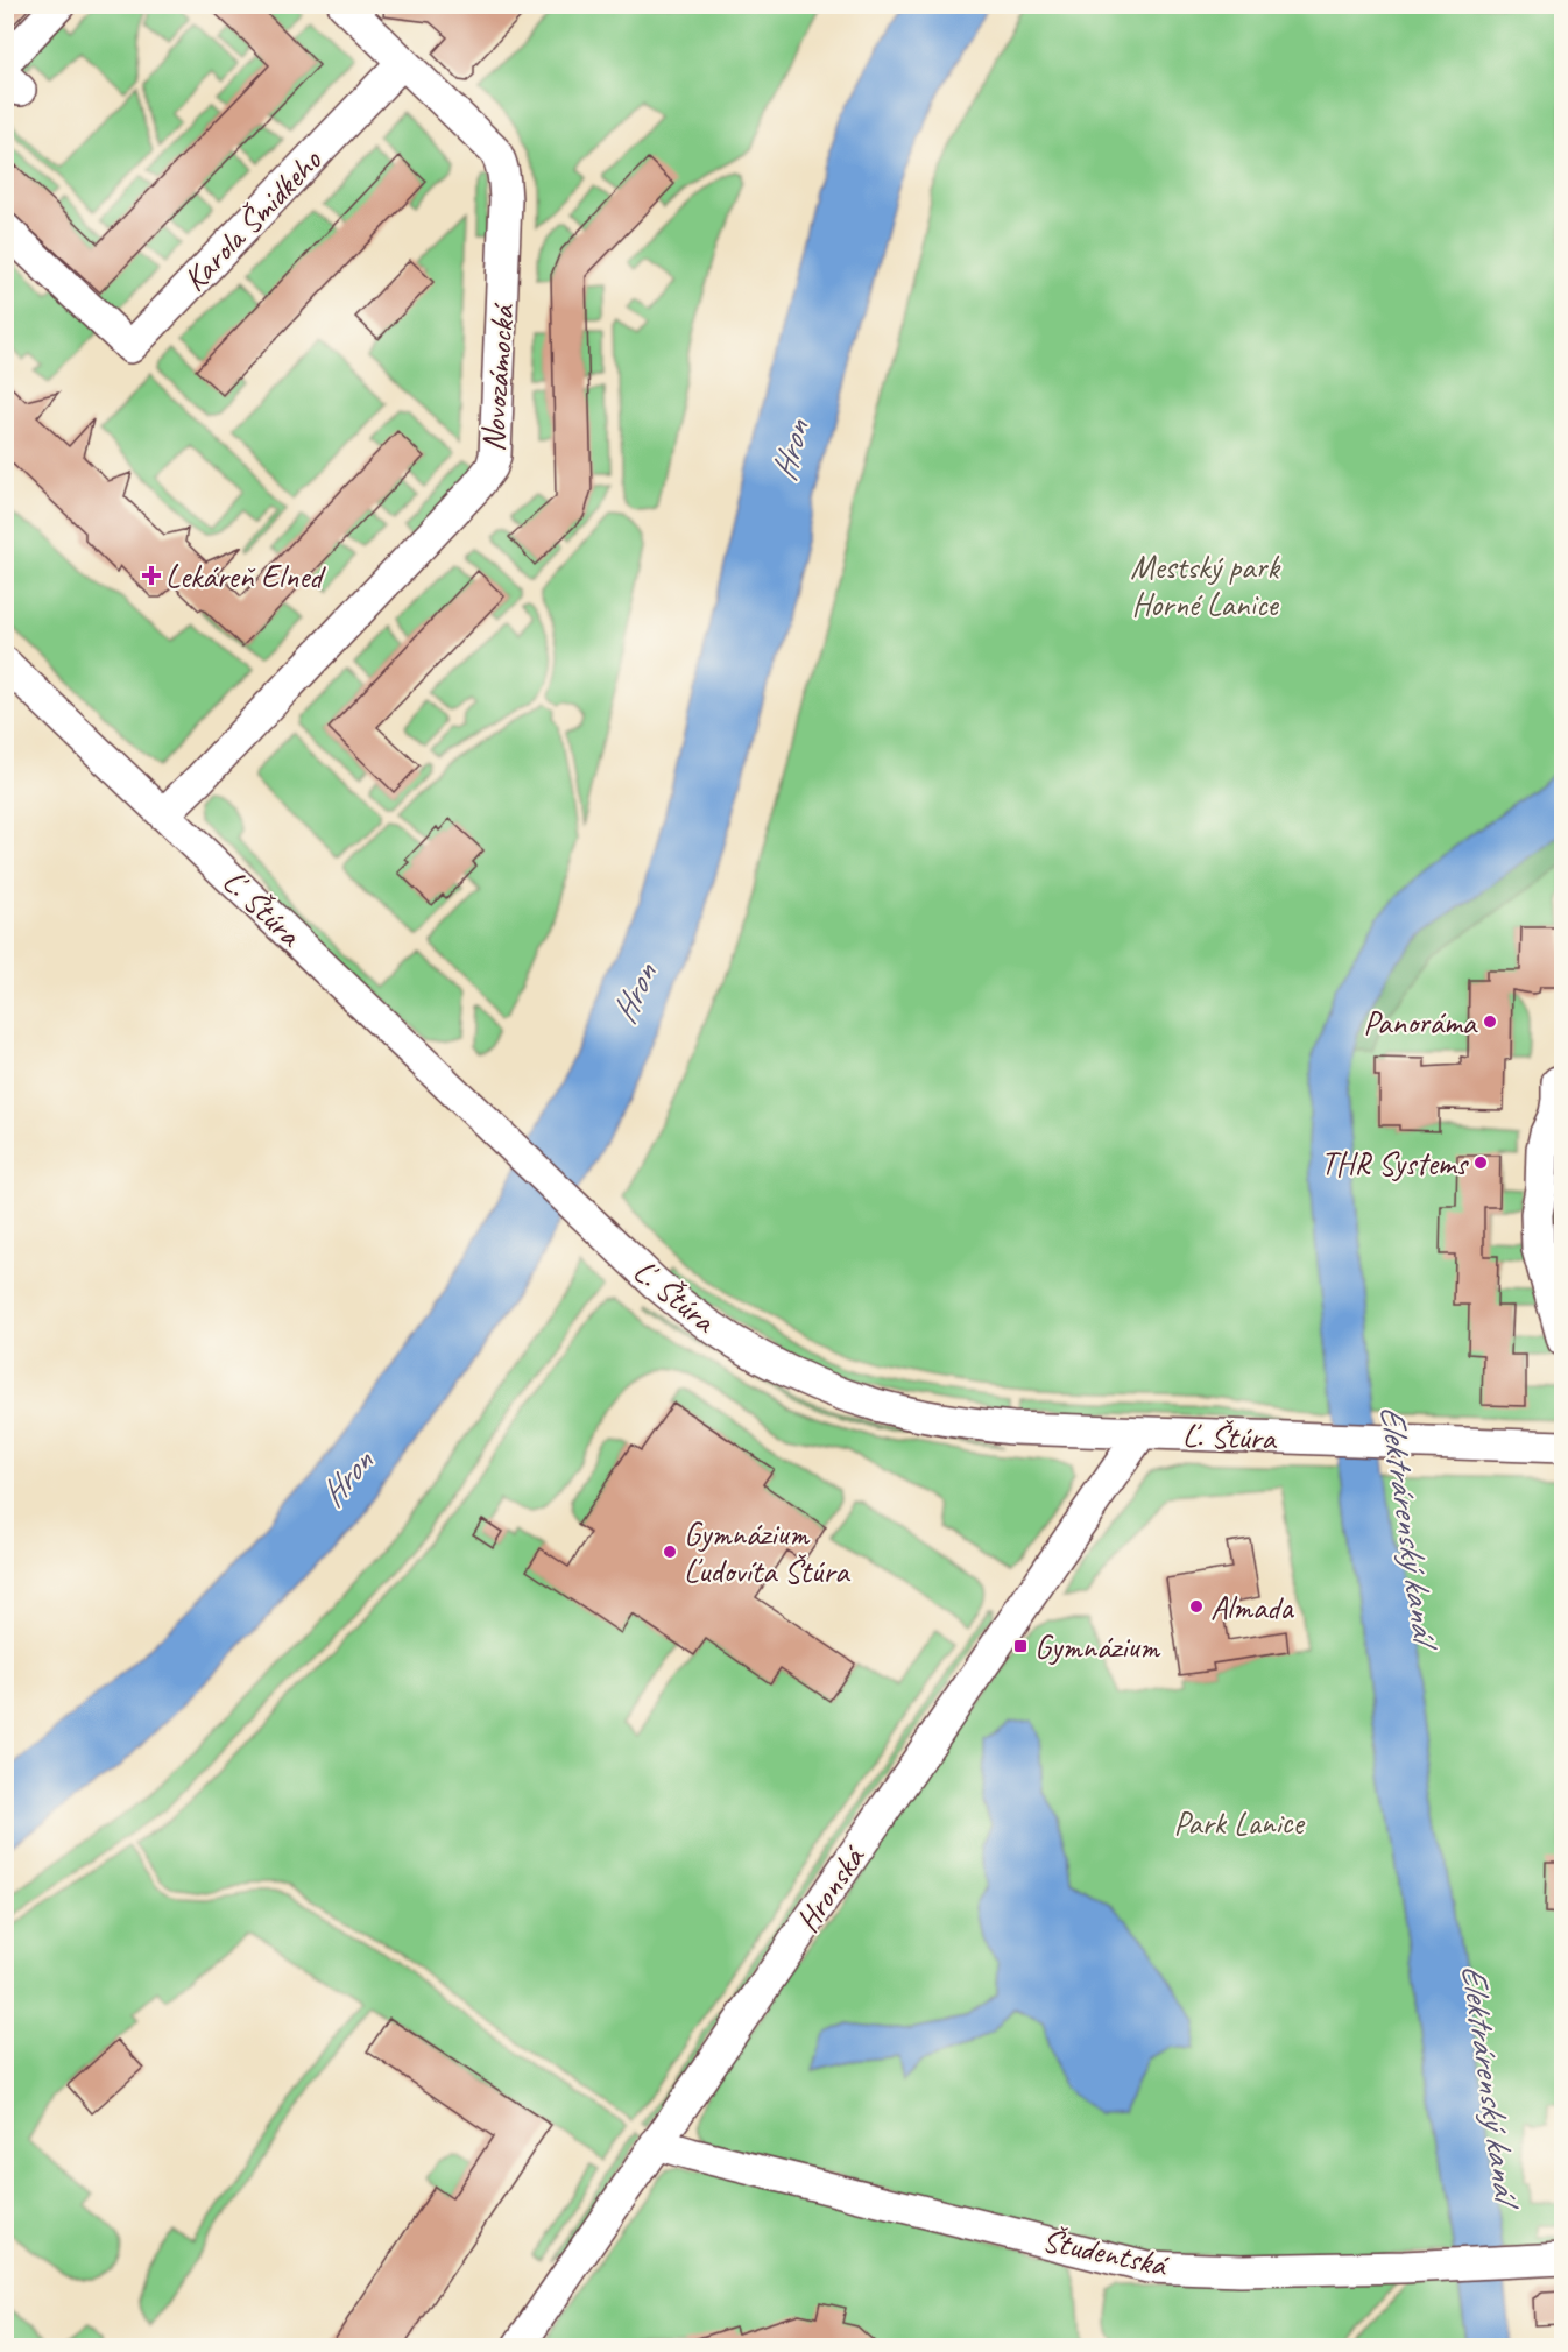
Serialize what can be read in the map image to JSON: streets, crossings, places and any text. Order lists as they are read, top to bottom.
{
  "streets": {
    "street": [
      "Karola Šmidkeho",
      "Novozámocká",
      "Ľ. Štúra",
      "Hronská",
      "Študentská"
    ]
  },
  "crossings": [
    ["Karola Šmidkeho", "Novozámocká"],
    ["Novozámocká", "Ľ. Štúra"],
    ["Ľ. Štúra", "Hronská"],
    ["Hronská", "Študentská"]
  ],
  "water": ["Hron", "Elektrárenský kanál"],
  "parks": ["Mestský park Horné Lanice", "Park Lanice"],
  "places": {
    "health": ["Lekáreň Elned"],
    "other": [
      "Panoráma",
      "THR Systems",
      "Gymnázium Ľudovíta Štúra",
      "Almada"
    ],
    "transit": ["Gymnázium"]
  }
}
